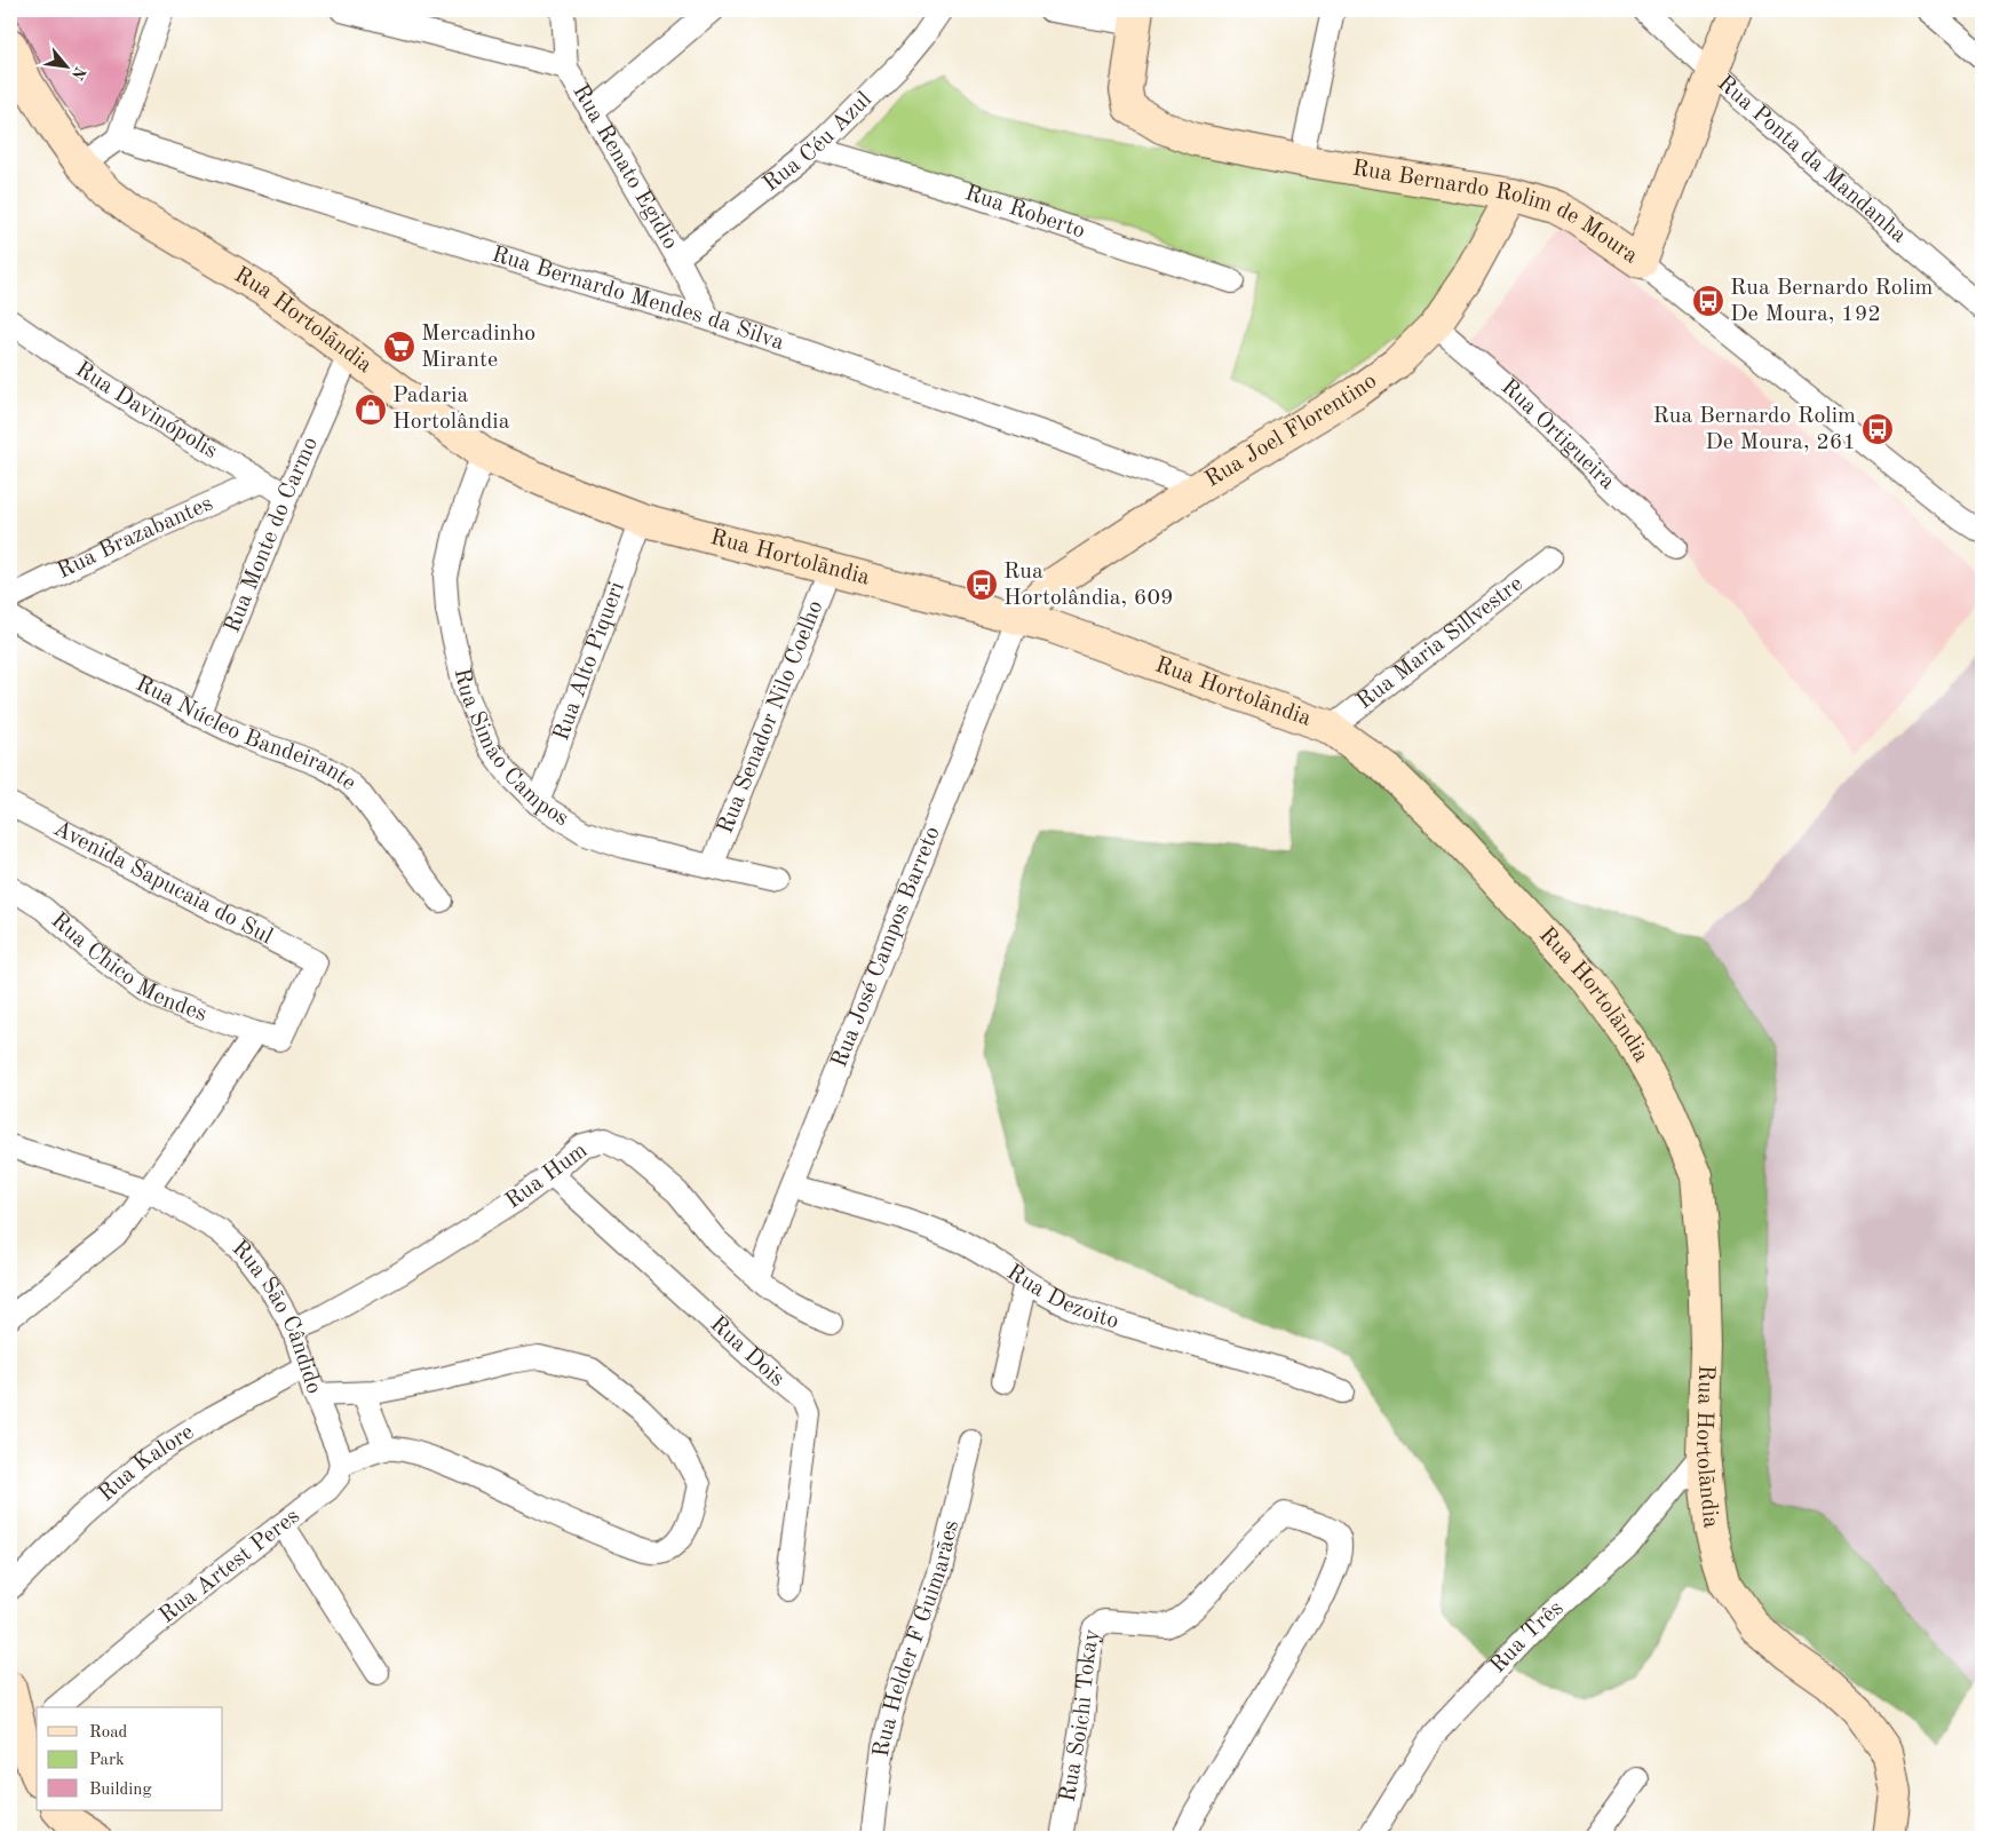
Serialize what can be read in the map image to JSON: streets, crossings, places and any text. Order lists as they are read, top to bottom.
{
  "streets": {
    "street": [
      "Rua Céu Azul",
      "Rua Ponta da Mandanha",
      "Rua Renato Egidio",
      "Rua Roberto",
      "Rua Bernardo Rolim de Moura",
      "Rua Bernardo Mendes da Silva",
      "Rua Hortolãndia",
      "Rua Davinópolis",
      "Rua Joel Florentino",
      "Rua Ortigueira",
      "Rua Monte do Carmo",
      "Rua Brazabantes",
      "Rua Maria Sillvestre",
      "Rua Alto Piqueri",
      "Rua Senador Nilo Coelho",
      "Rua Núcleo Bandeirante",
      "Rua Simão Campos",
      "Avenida Sapucaia do Sul",
      "Rua José Campos Barreto",
      "Rua Chico Mendes",
      "Rua Hum",
      "Rua Dezoito",
      "Rua São Cândido",
      "Rua Dois",
      "Rua Kalore",
      "Rua Artest Peres",
      "Rua Três",
      "Rua Helder F Guimarães",
      "Rua Soichi Tokay"
    ]
  },
  "crossings": [
    ["Rua Céu Azul", "Rua Renato Egidio"],
    ["Rua Céu Azul", "Rua Roberto"],
    ["Rua Renato Egidio", "Rua Bernardo Mendes da Silva"],
    ["Rua Bernardo Rolim de Moura", "Rua Joel Florentino"],
    ["Rua Bernardo Mendes da Silva", "Rua Joel Florentino"],
    ["Rua Hortolãndia", "Rua Joel Florentino"],
    ["Rua Hortolãndia", "Rua Monte do Carmo"],
    ["Rua Hortolãndia", "Rua Maria Sillvestre"],
    ["Rua Hortolãndia", "Rua Alto Piqueri"],
    ["Rua Hortolãndia", "Rua Senador Nilo Coelho"],
    ["Rua Hortolãndia", "Rua Simão Campos"],
    ["Rua Hortolãndia", "Rua José Campos Barreto"],
    ["Rua Hortolãndia", "Rua Três"],
    ["Rua Davinópolis", "Rua Monte do Carmo"],
    ["Rua Davinópolis", "Rua Brazabantes"],
    ["Rua Joel Florentino", "Rua Ortigueira"],
    ["Rua Joel Florentino", "Rua José Campos Barreto"],
    ["Rua Monte do Carmo", "Rua Núcleo Bandeirante"],
    ["Rua Alto Piqueri", "Rua Simão Campos"],
    ["Rua Senador Nilo Coelho", "Rua Simão Campos"],
    ["Avenida Sapucaia do Sul", "Rua Chico Mendes"],
    ["Rua José Campos Barreto", "Rua Hum"],
    ["Rua José Campos Barreto", "Rua Dezoito"],
    ["Rua Hum", "Rua São Cândido"],
    ["Rua Hum", "Rua Dois"],
    ["Rua São Cândido", "Rua Kalore"]
  ],
  "places": {
    "bus stop": ["Rua Bernardo Rolim De Moura, 192", "Rua Bernardo Rolim De Moura, 261", "Rua Hortolândia, 609"],
    "supermarket": ["Mercadinho Mirante"],
    "shop": ["Padaria Hortolândia"]
  },
  "legend": ["Road", "Park", "Building"],
  "north": "bottom right"
}
